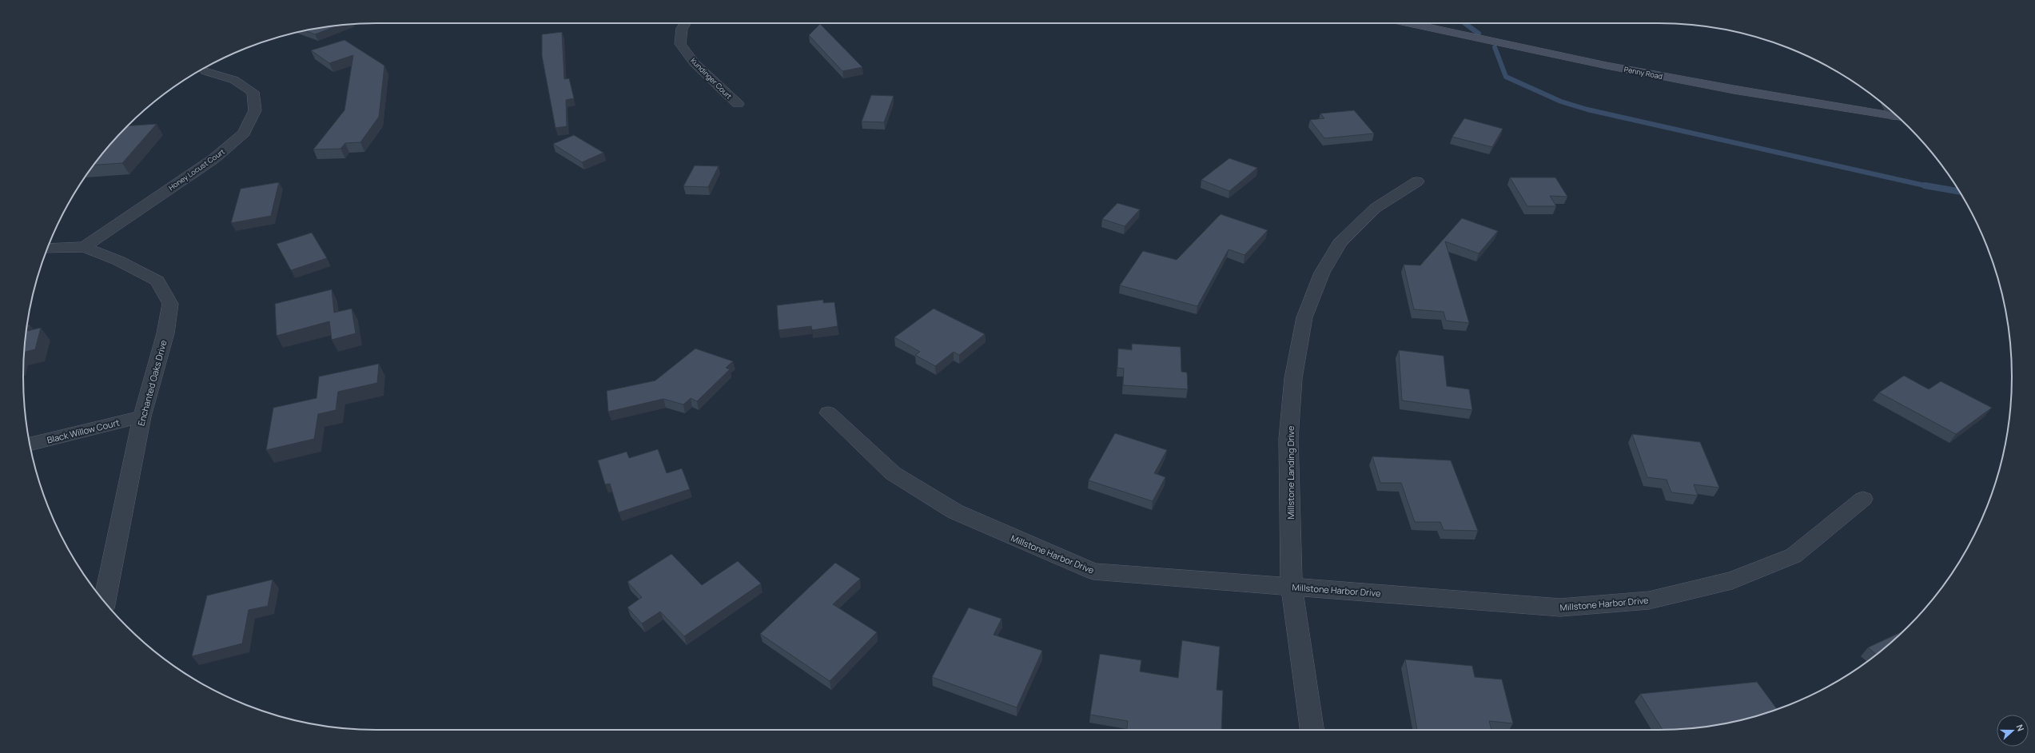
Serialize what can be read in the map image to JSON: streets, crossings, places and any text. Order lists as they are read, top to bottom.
{
  "streets": {
    "street": [
      "Penny Road",
      "Kundinger Court",
      "Honey Locust Court",
      "Enchanted Oaks Drive",
      "Black Willow Court",
      "Millstone Landing Drive",
      "Millstone Harbor Drive"
    ]
  },
  "crossings": [
    ["Honey Locust Court", "Enchanted Oaks Drive"],
    ["Enchanted Oaks Drive", "Black Willow Court"],
    ["Millstone Landing Drive", "Millstone Harbor Drive"]
  ],
  "north": "right"
}
